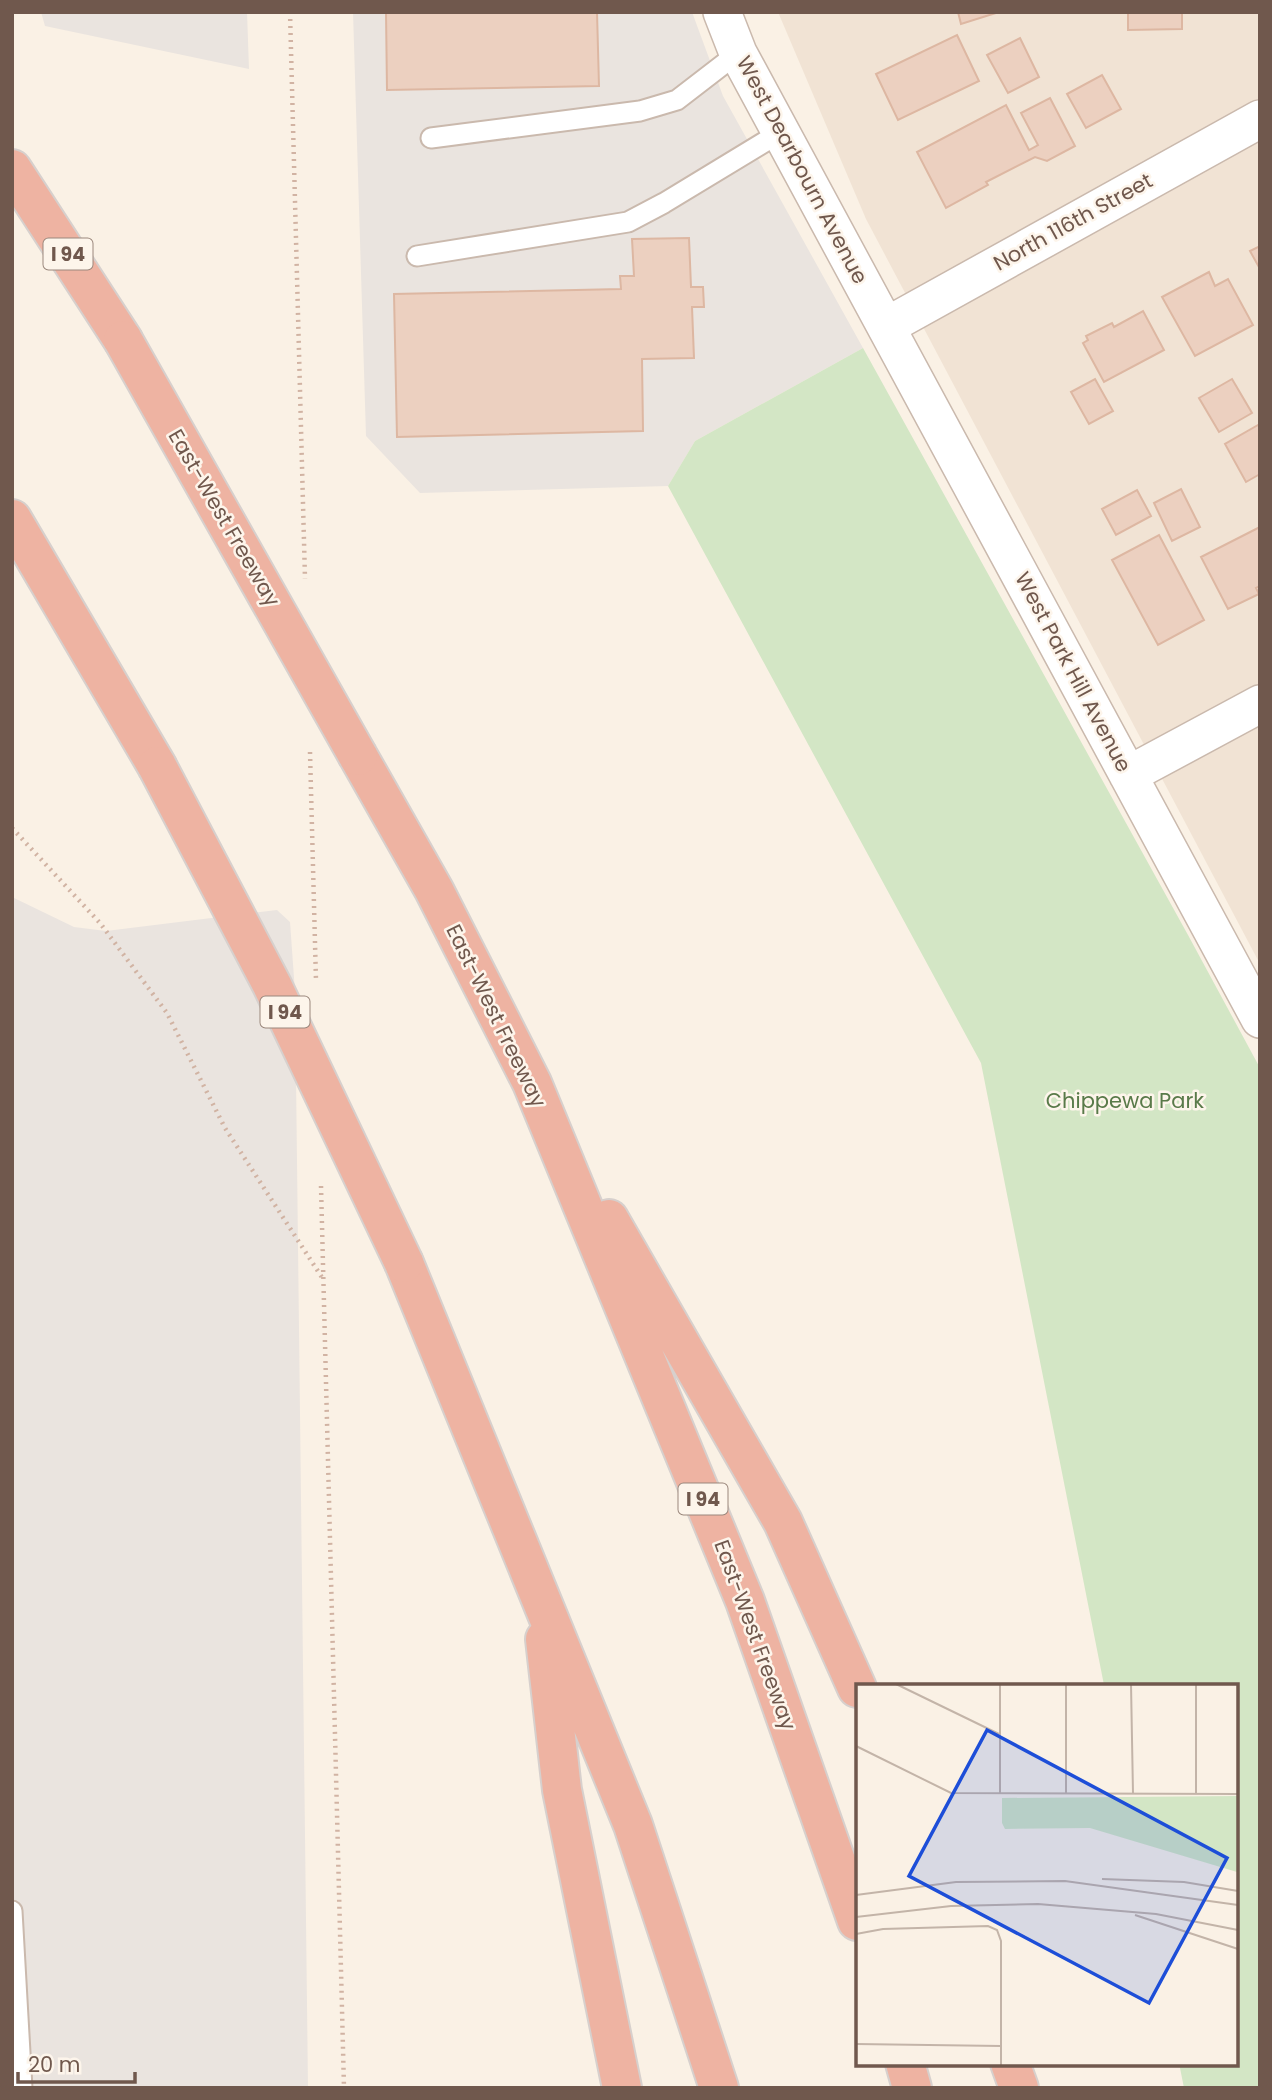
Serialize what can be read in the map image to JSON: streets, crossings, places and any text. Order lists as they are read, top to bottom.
{
  "streets": {
    "highway": ["I 94", "East-West Freeway"],
    "street": ["West Dearbourn Avenue", "North 116th Street", "West Park Hill Avenue"]
  },
  "crossings": [
    ["West Dearbourn Avenue", "North 116th Street"],
    ["West Dearbourn Avenue", "West Park Hill Avenue"],
    ["North 116th Street", "West Park Hill Avenue"]
  ],
  "parks": ["Chippewa Park"],
  "scale_bar": "20 m"
}
